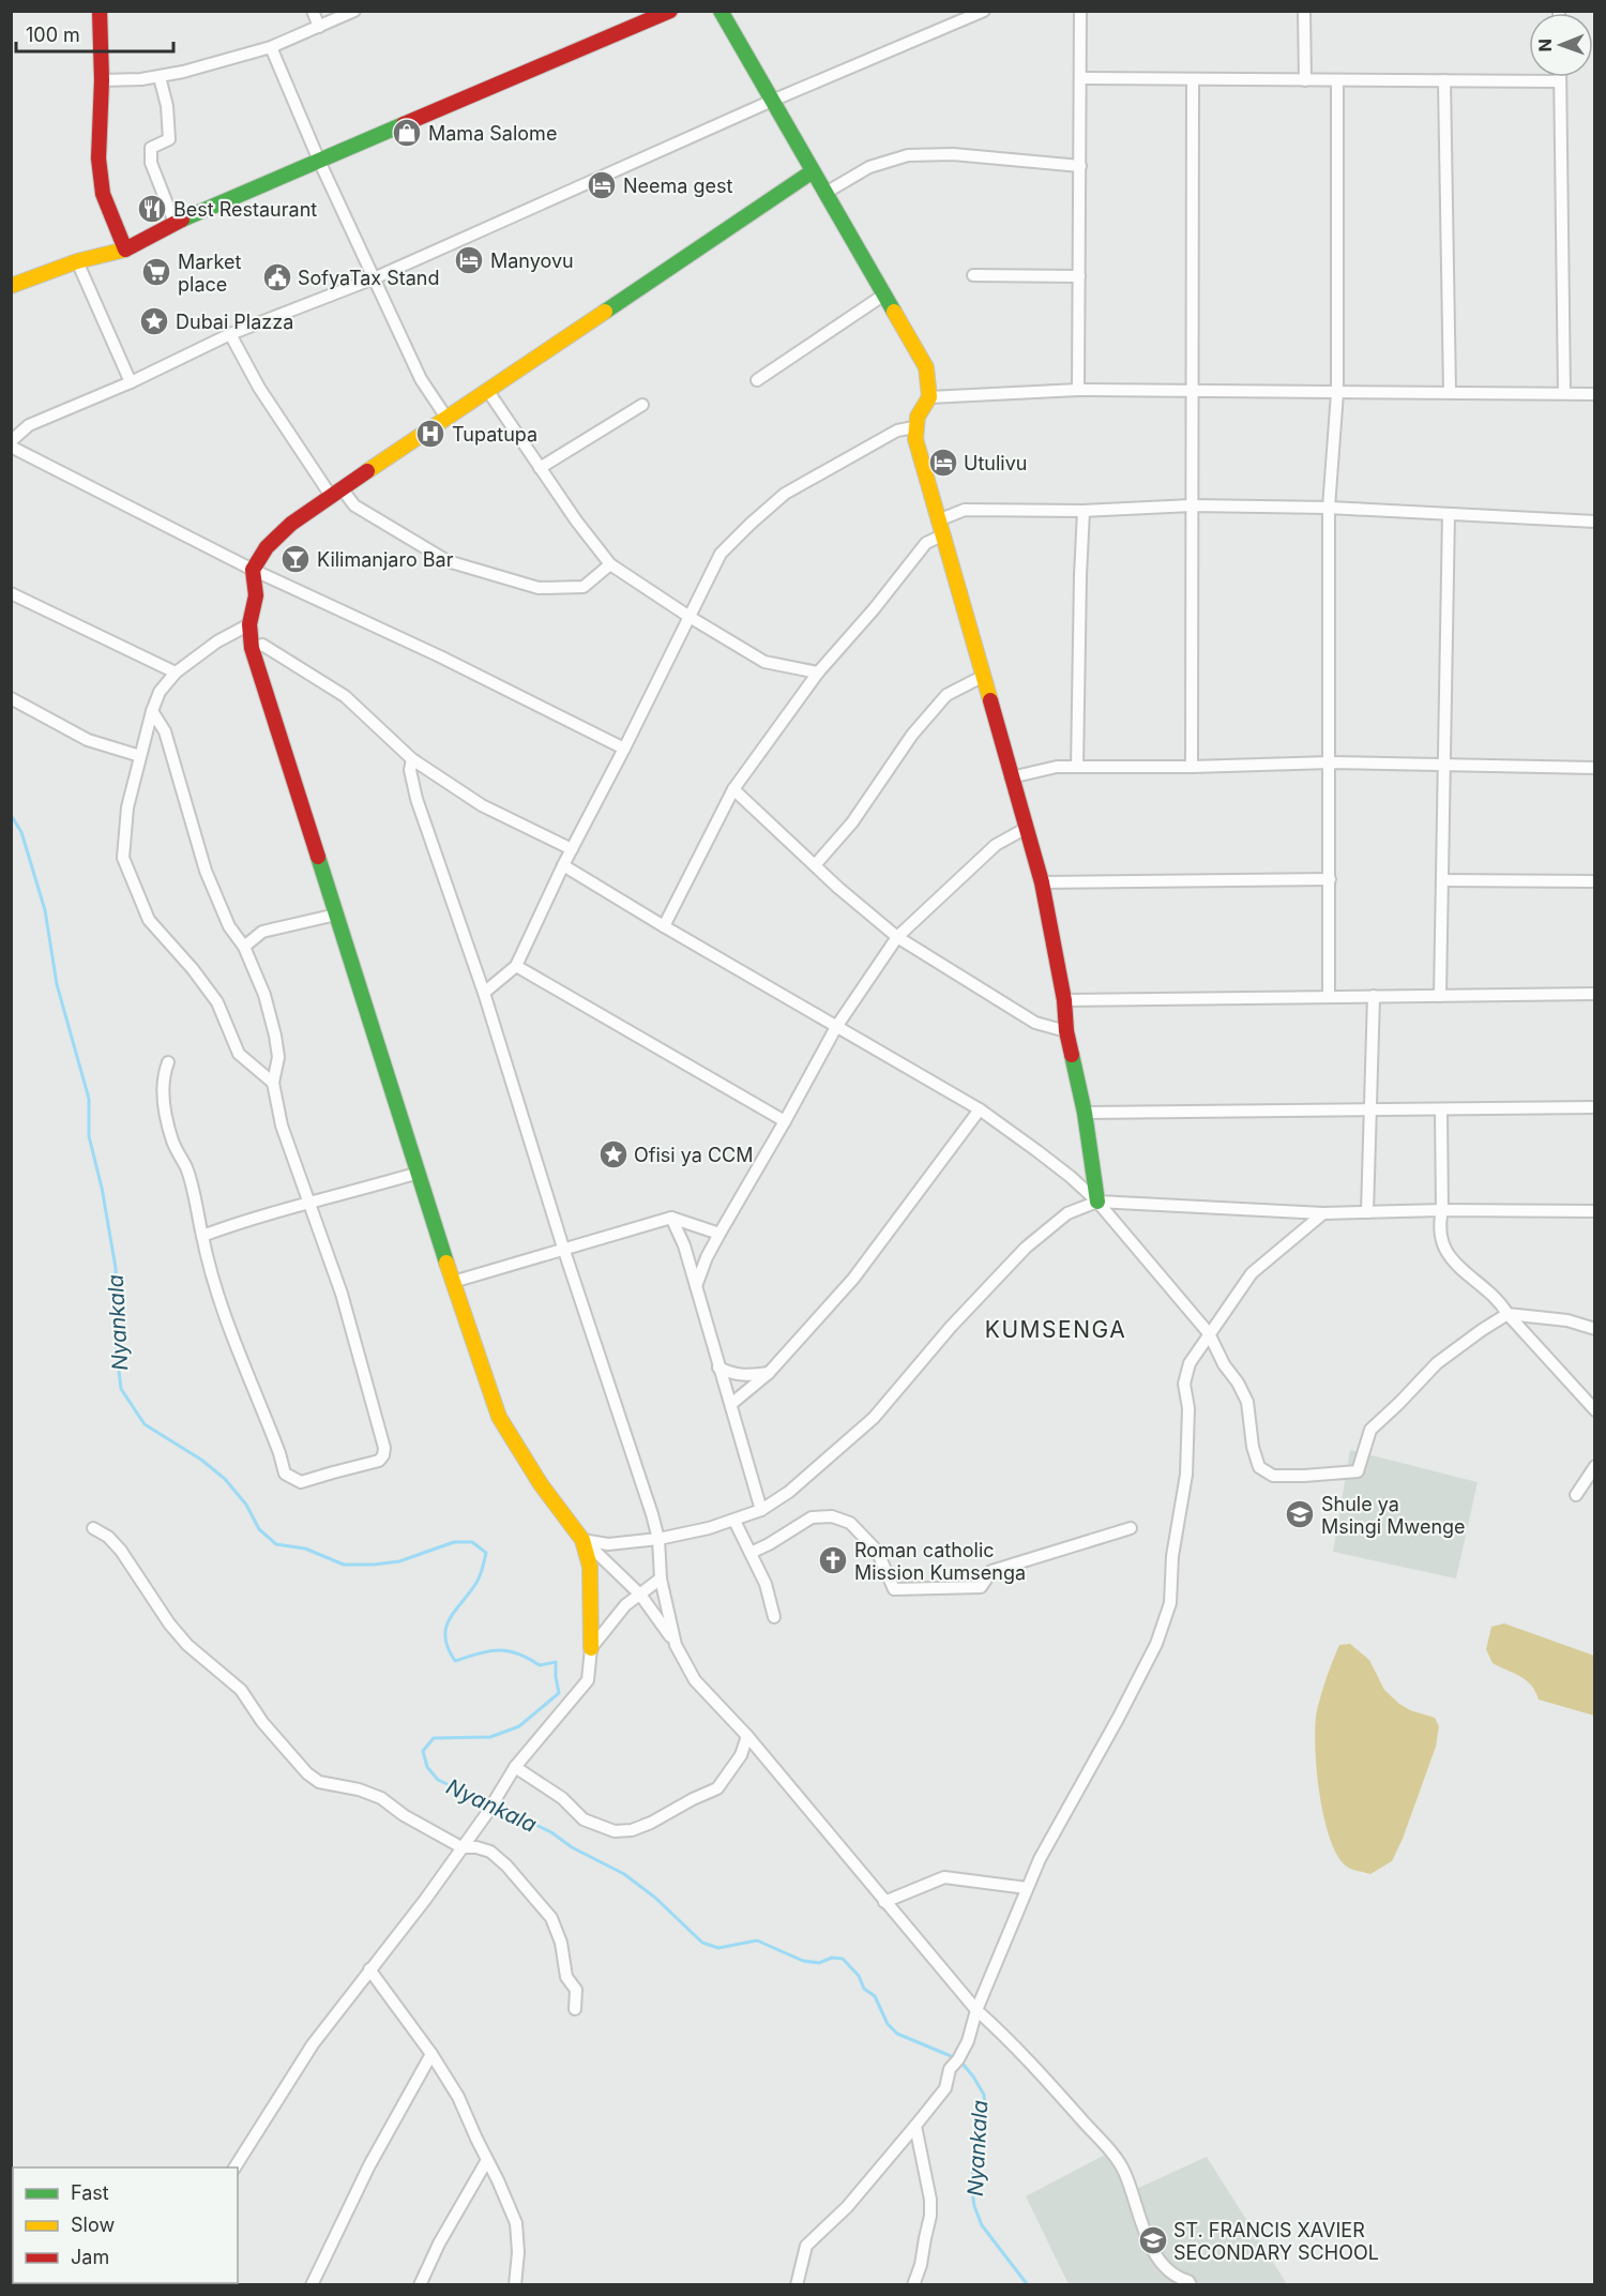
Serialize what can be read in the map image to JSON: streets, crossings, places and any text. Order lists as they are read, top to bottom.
{
  "districts": ["KUMSENGA"],
  "water": ["Nyankala"],
  "places": {
    "shop": ["Mama Salome"],
    "hotel": ["Neema gest", "Manyovu", "Utulivu"],
    "restaurant": ["Best Restaurant"],
    "supermarket": ["Market place"],
    "public building": ["SofyaTax Stand"],
    "place": ["Dubai Plazza", "Ofisi ya CCM"],
    "hospital": ["Tupatupa"],
    "bar": ["Kilimanjaro Bar"],
    "school or university": ["Shule ya Msingi Mwenge", "ST. FRANCIS XAVIER SECONDARY SCHOOL"],
    "church": ["Roman catholic Mission Kumsenga"]
  },
  "legend": ["Fast", "Slow", "Jam"],
  "scale_bar": "100 m",
  "north": "left"
}
